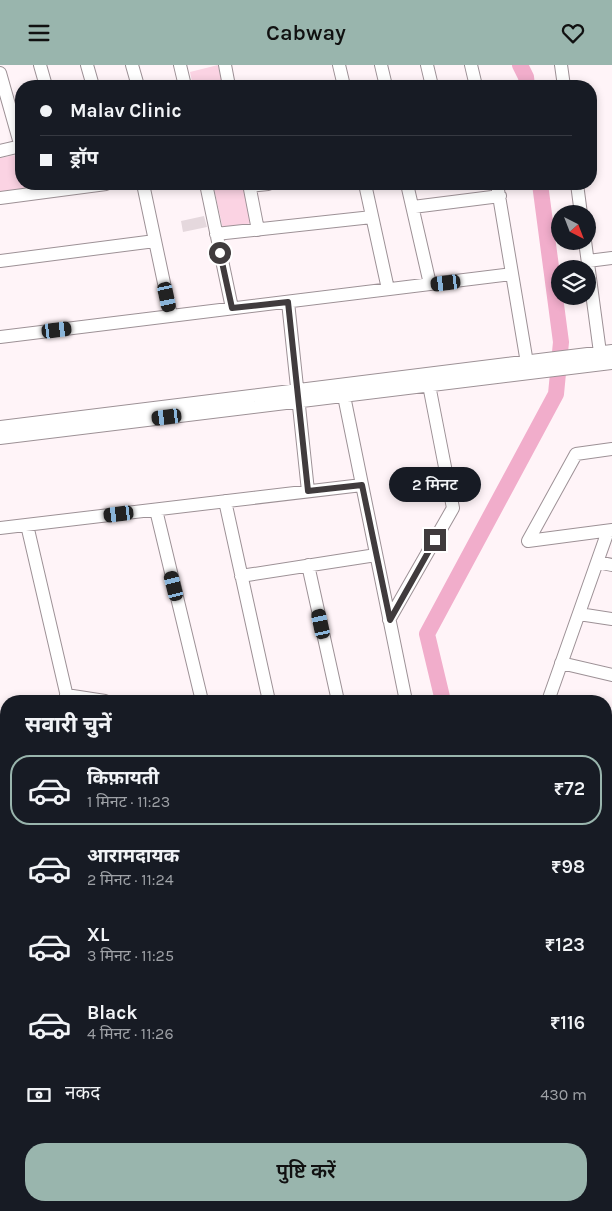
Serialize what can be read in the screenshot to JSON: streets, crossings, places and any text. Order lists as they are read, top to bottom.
{
  "north": "bottom right",
  "page": {
    "header": "Cabway",
    "banner": ["Malav Clinic", "ड्रॉप"],
    "bubble": "2 मिनट",
    "heading": "सवारी चुनें",
    "list": [
      {
        "name": "किफ़ायती",
        "note": "1 मिनट · 11:23",
        "value": "₹72"
      },
      {
        "name": "आरामदायक",
        "note": "2 मिनट · 11:24",
        "value": "₹98"
      },
      {
        "name": "XL",
        "note": "3 मिनट · 11:25",
        "value": "₹123"
      },
      {
        "name": "Black",
        "note": "4 मिनट · 11:26",
        "value": "₹116"
      }
    ],
    "pay": ["नकद", "430 m"],
    "buttons": "पुष्टि करें"
  }
}
